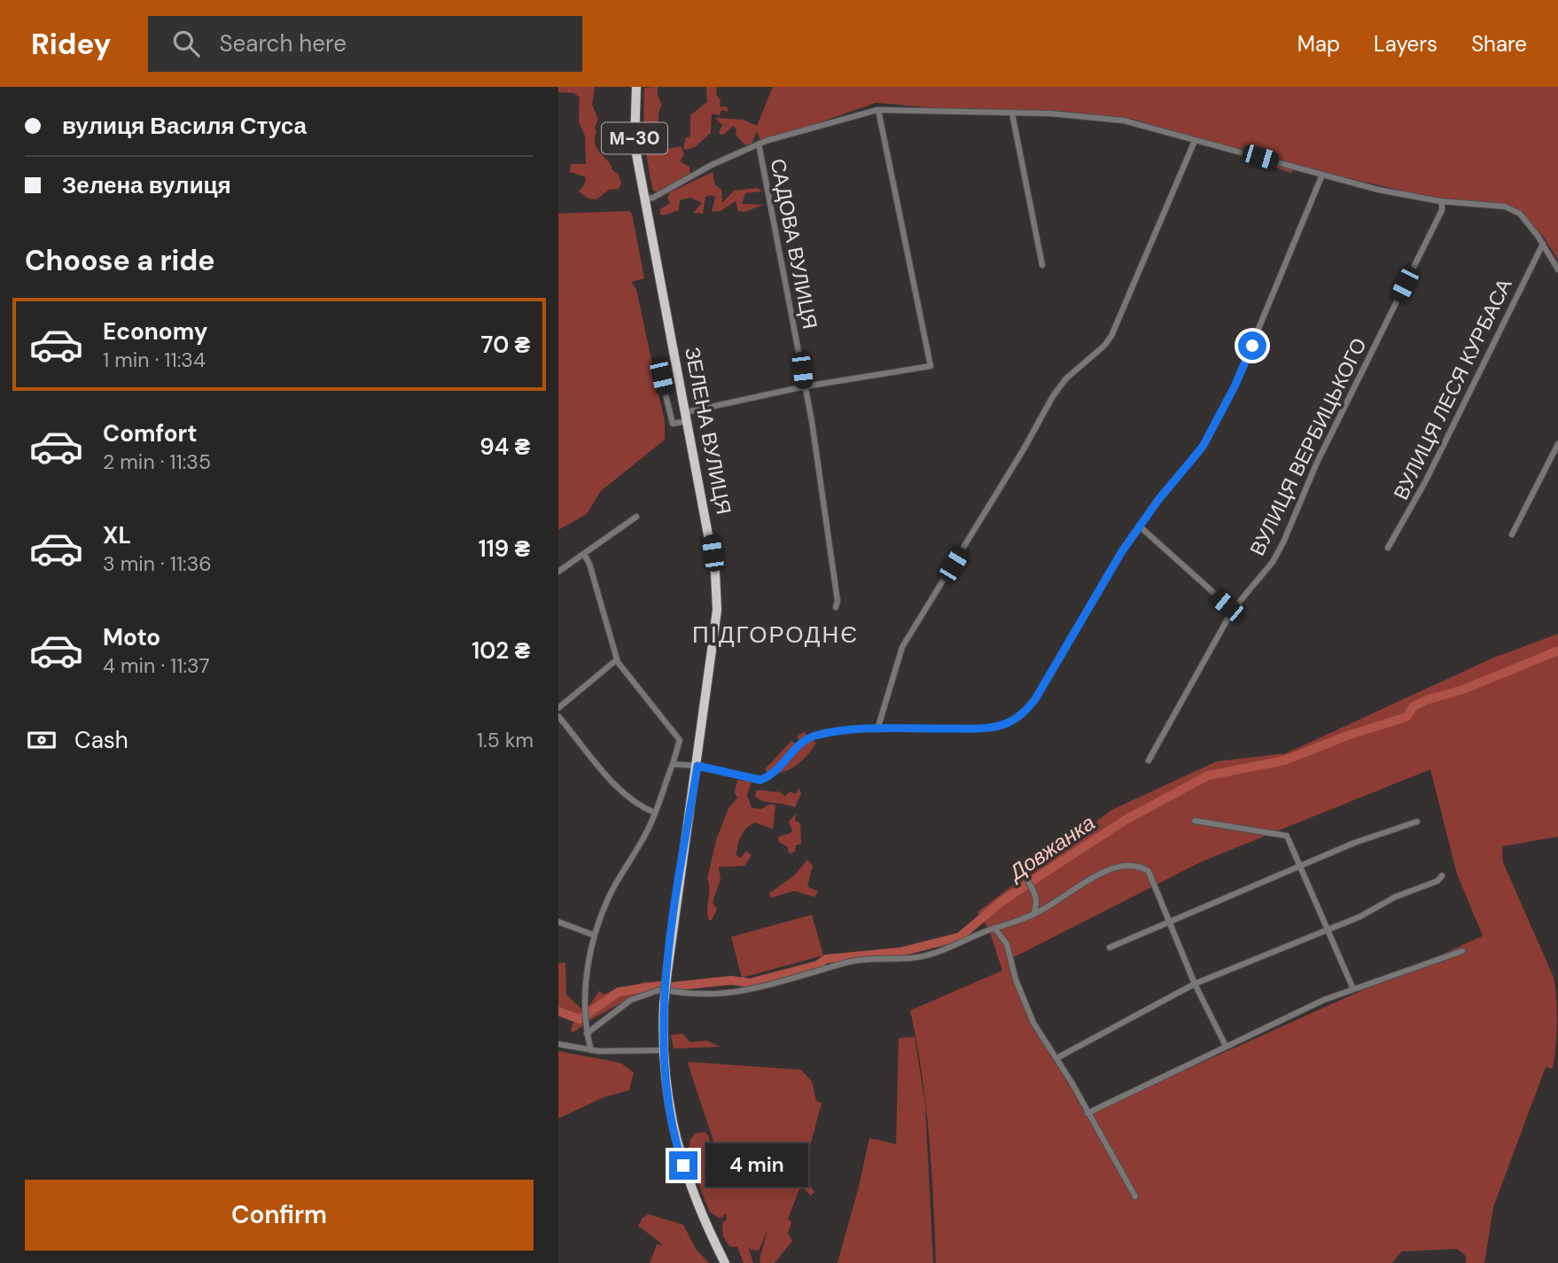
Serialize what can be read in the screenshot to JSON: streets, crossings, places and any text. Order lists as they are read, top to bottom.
{
  "streets": {
    "highway": ["М-30", "ЗЕЛЕНА ВУЛИЦЯ"],
    "street": ["САДОВА ВУЛИЦЯ", "ВУЛИЦЯ ЛЕСЯ КУРБАСА", "ВУЛИЦЯ ВЕРБИЦЬКОГО"]
  },
  "crossings": [
    ["М-30", "ЗЕЛЕНА ВУЛИЦЯ"]
  ],
  "districts": ["ПІДГОРОДНЄ"],
  "water": ["Довжанка"],
  "page": {
    "header": "Ridey",
    "search": "Search here",
    "nav": ["Map", "Layers", "Share"],
    "banner": ["вулиця Василя Стуса", "Зелена вулиця"],
    "heading": "Choose a ride",
    "list": [
      {
        "name": "Economy",
        "note": "1 min · 11:34",
        "value": "70 ₴"
      },
      {
        "name": "Comfort",
        "note": "2 min · 11:35",
        "value": "94 ₴"
      },
      {
        "name": "XL",
        "note": "3 min · 11:36",
        "value": "119 ₴"
      },
      {
        "name": "Moto",
        "note": "4 min · 11:37",
        "value": "102 ₴"
      }
    ],
    "pay": ["Cash", "1.5 km"],
    "bubble": "4 min",
    "buttons": "Confirm"
  }
}
